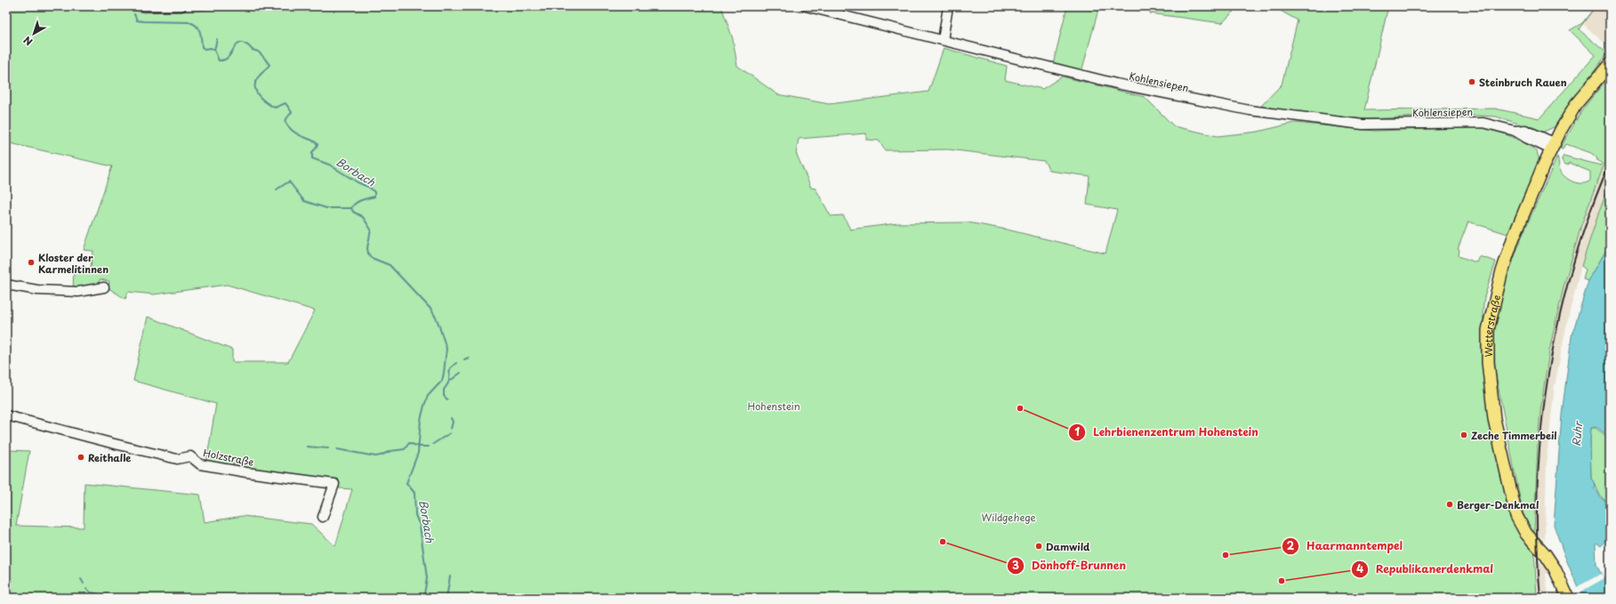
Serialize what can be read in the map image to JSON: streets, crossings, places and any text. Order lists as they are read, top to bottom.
{
  "streets": {
    "main road": ["Wetterstraße"],
    "street": ["Kohlensiepen", "Holzstraße"]
  },
  "crossings": [
    ["Kohlensiepen", "Wetterstraße"]
  ],
  "water": ["Borbach", "Ruhr"],
  "parks": ["Hohenstein", "Wildgehege"],
  "places": [
    "Steinbruch Rauen",
    "Kloster der Karmelitinnen",
    "Lehrbienenzentrum Hohenstein",
    "Zeche Timmerbeil",
    "Reithalle",
    "Berger-Denkmal",
    "Dönhoff-Brunnen",
    "Damwild",
    "Haarmanntempel",
    "Republikanerdenkmal"
  ],
  "north": "bottom left"
}
